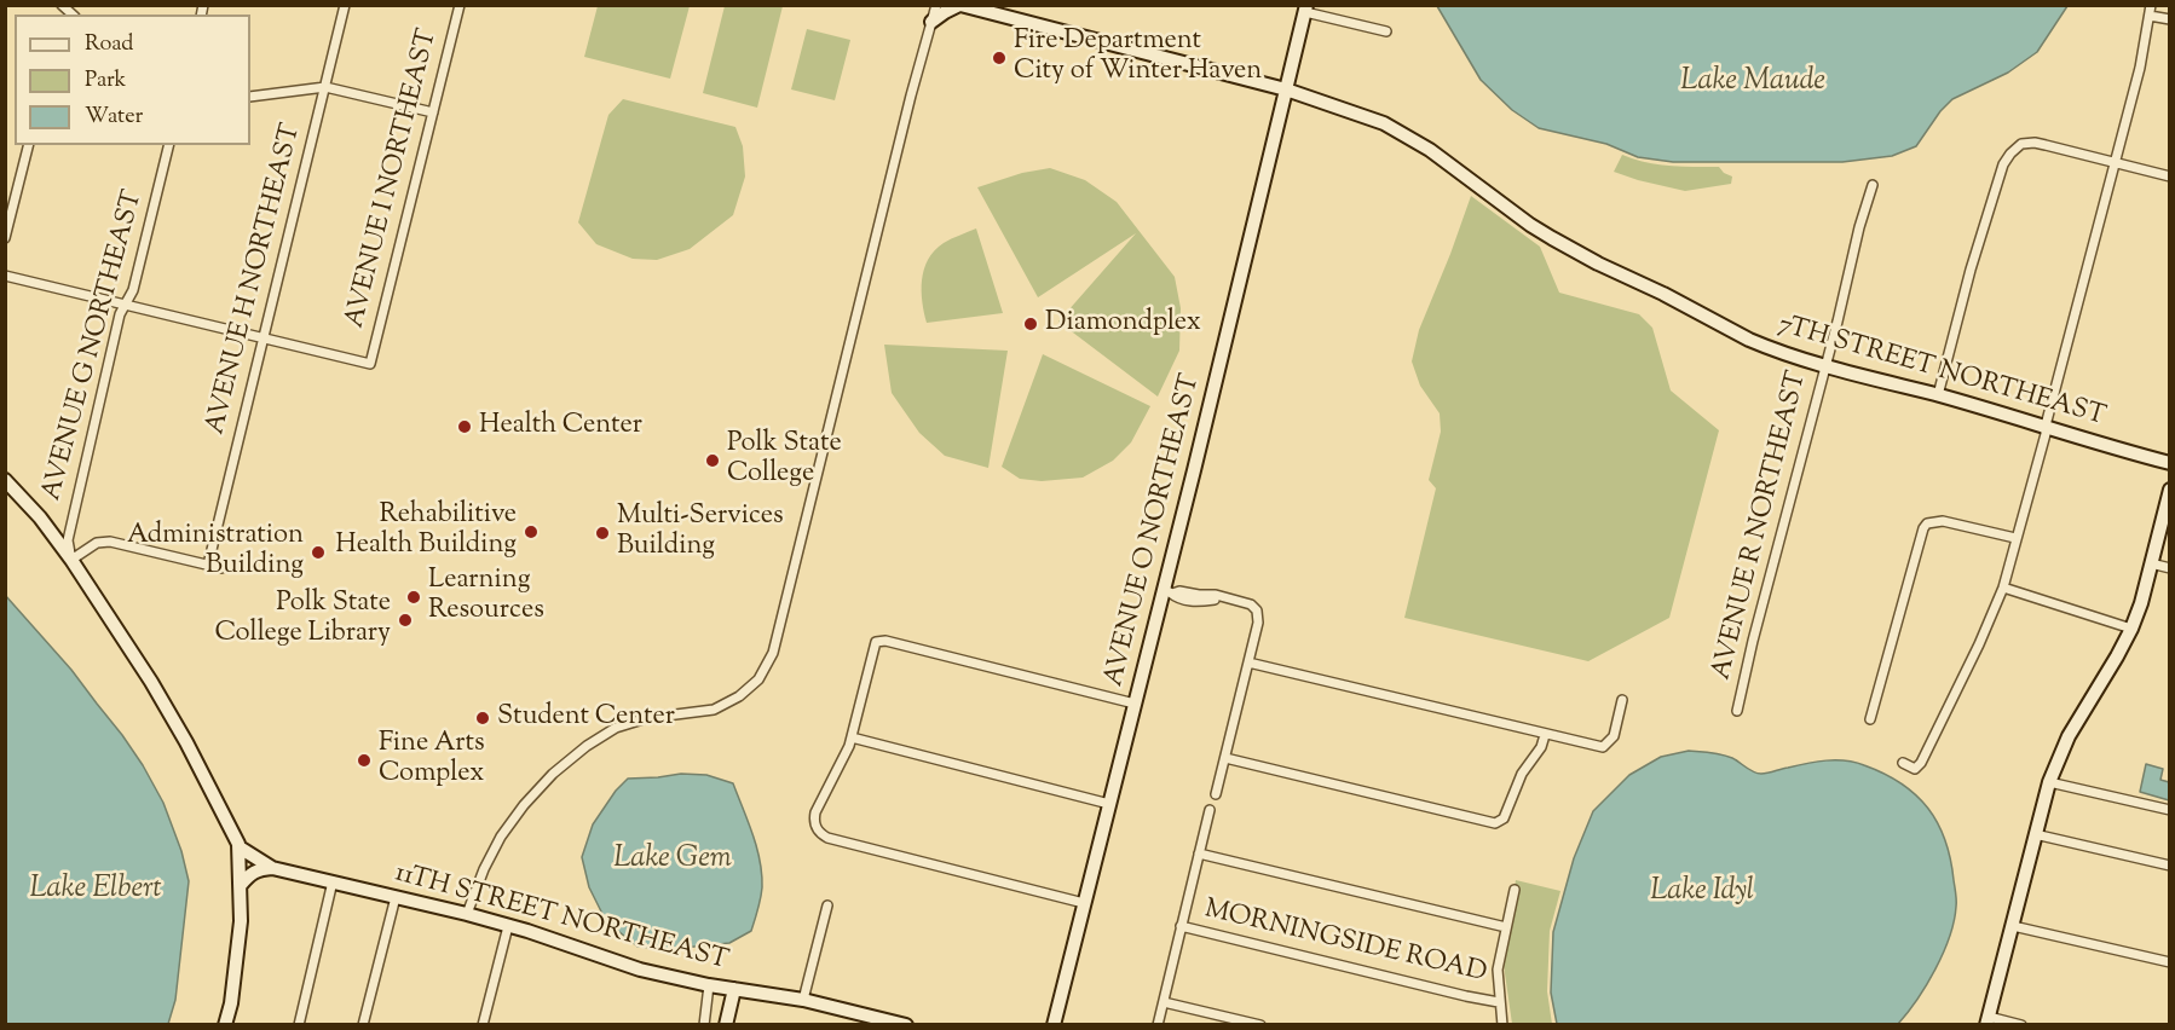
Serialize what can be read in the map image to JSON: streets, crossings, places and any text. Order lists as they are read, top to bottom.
{
  "streets": {
    "street": [
      "AVENUE I NORTHEAST",
      "AVENUE H NORTHEAST",
      "AVENUE G NORTHEAST",
      "7TH STREET NORTHEAST",
      "AVENUE R NORTHEAST",
      "AVENUE O NORTHEAST",
      "11TH STREET NORTHEAST",
      "MORNINGSIDE ROAD"
    ]
  },
  "crossings": [
    ["AVENUE I NORTHEAST", "AVENUE H NORTHEAST"],
    ["7TH STREET NORTHEAST", "AVENUE R NORTHEAST"],
    ["7TH STREET NORTHEAST", "AVENUE O NORTHEAST"]
  ],
  "water": [
    "Lake Maude",
    "Lake Gem",
    "Lake Elbert",
    "Lake Idyl"
  ],
  "places": [
    "Fire Department City of Winter Haven",
    "Diamondplex",
    "Health Center",
    "Polk State College",
    "Rehabilitive Health Building",
    "Multi-Services Building",
    "Administration Building",
    "Learning Resources",
    "Polk State College Library",
    "Student Center",
    "Fine Arts Complex"
  ],
  "legend": ["Road", "Park", "Water"]
}
